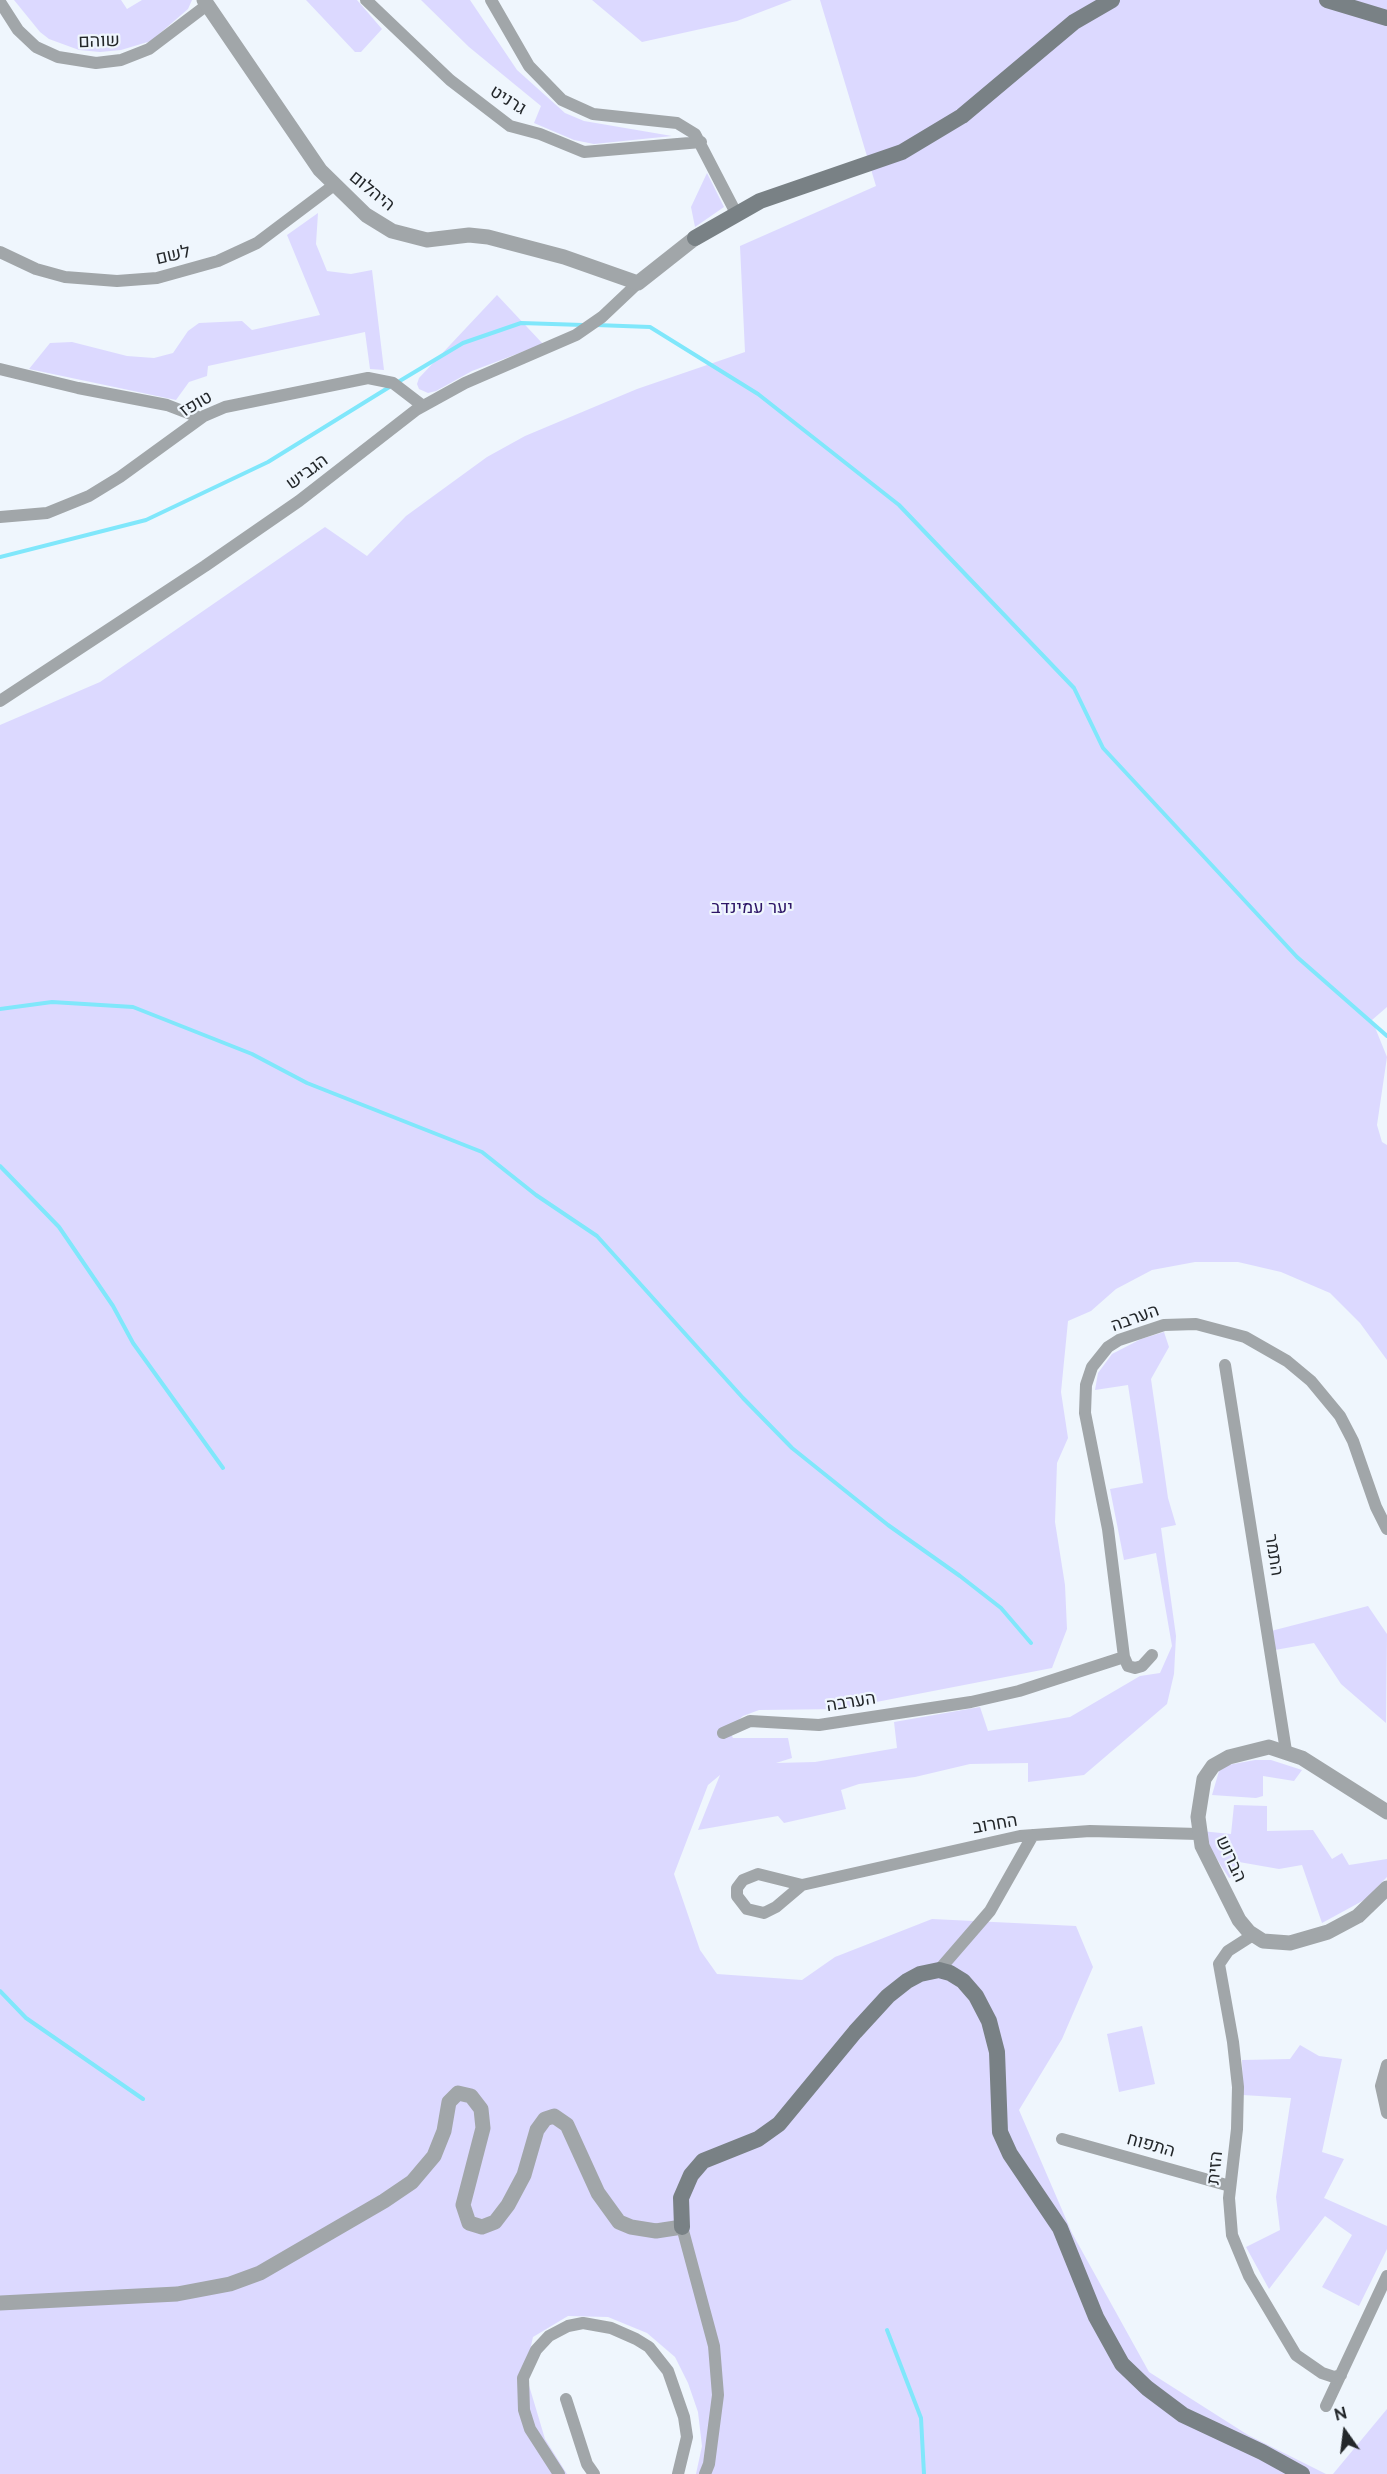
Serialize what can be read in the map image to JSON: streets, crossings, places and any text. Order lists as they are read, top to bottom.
{
  "streets": {
    "street": [
      "שוהם",
      "גרניט",
      "היהלום",
      "לשם",
      "טופז",
      "הגביש",
      "הערבה",
      "התמר",
      "החרוב",
      "הברוש",
      "התפוח",
      "הזית"
    ]
  },
  "crossings": [
    ["שוהם", "היהלום"],
    ["היהלום", "לשם"],
    ["היהלום", "הגביש"],
    ["טופז", "הגביש"],
    ["התמר", "הברוש"],
    ["החרוב", "הברוש"],
    ["הברוש", "הזית"],
    ["התפוח", "הזית"]
  ],
  "parks": ["יער עמינדב"],
  "north": "top"
}
